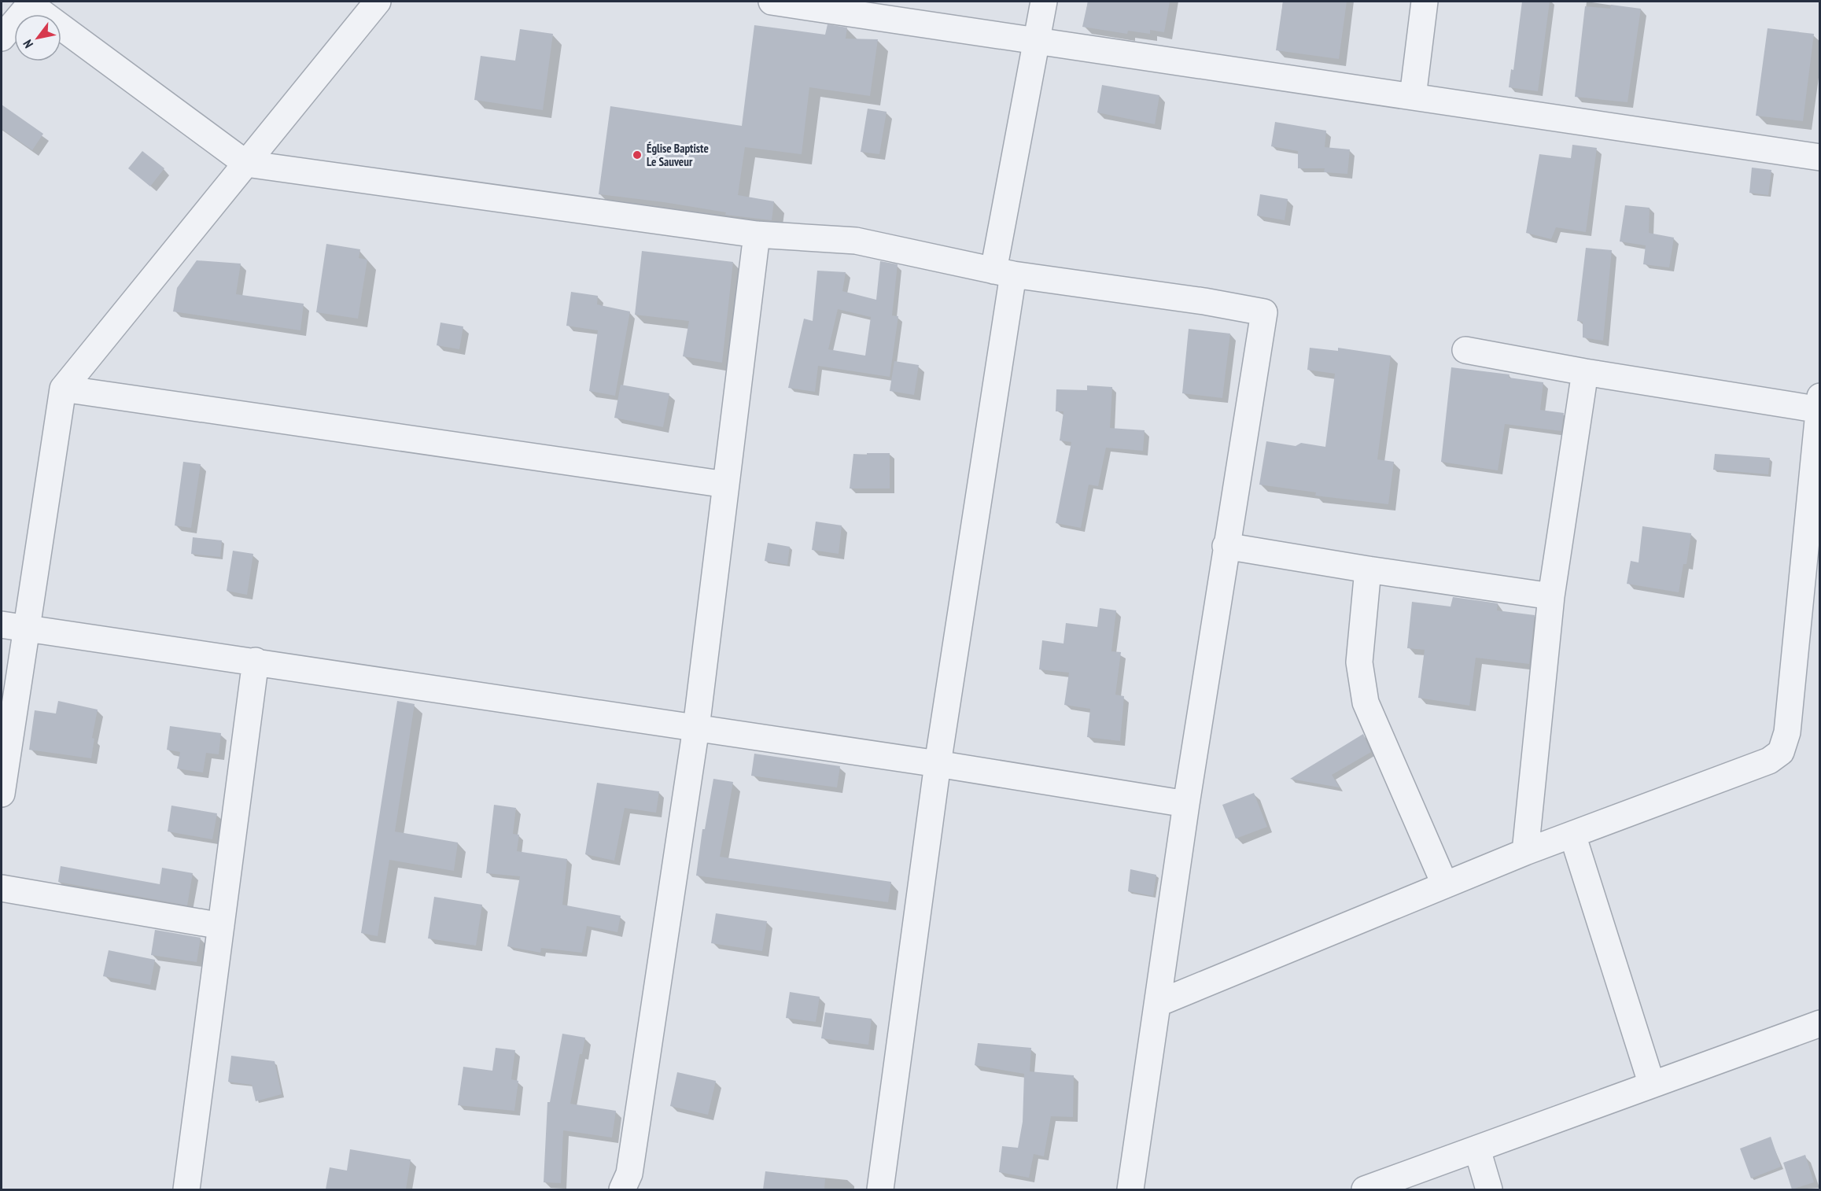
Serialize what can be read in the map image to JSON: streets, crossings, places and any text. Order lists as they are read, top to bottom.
{
  "places": ["Église Baptiste Le Sauveur"],
  "north": "bottom left"
}
